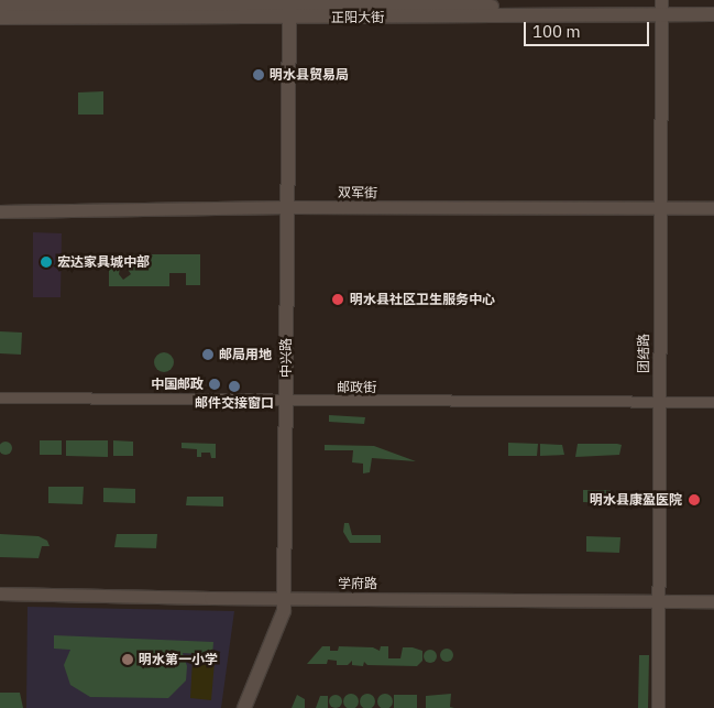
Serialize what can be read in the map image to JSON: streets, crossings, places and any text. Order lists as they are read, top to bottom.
{
  "streets": {
    "main road": ["正阳大街", "中兴路"],
    "street": [
      "双军街",
      "团结路",
      "邮政街",
      "学府路"
    ]
  },
  "crossings": [
    ["正阳大街", "团结路"],
    ["正阳大街", "中兴路"],
    ["双军街", "团结路"],
    ["双军街", "中兴路"],
    ["团结路", "邮政街"],
    ["团结路", "学府路"],
    ["中兴路", "邮政街"],
    ["中兴路", "学府路"]
  ],
  "places": [
    "明水县贸易局",
    "宏达家具城中部",
    "明水县社区卫生服务中心",
    "邮局用地",
    "中国邮政",
    "邮件交接窗口",
    "明水县康盈医院",
    "明水第一小学"
  ],
  "scale_bar": "100 m"
}
